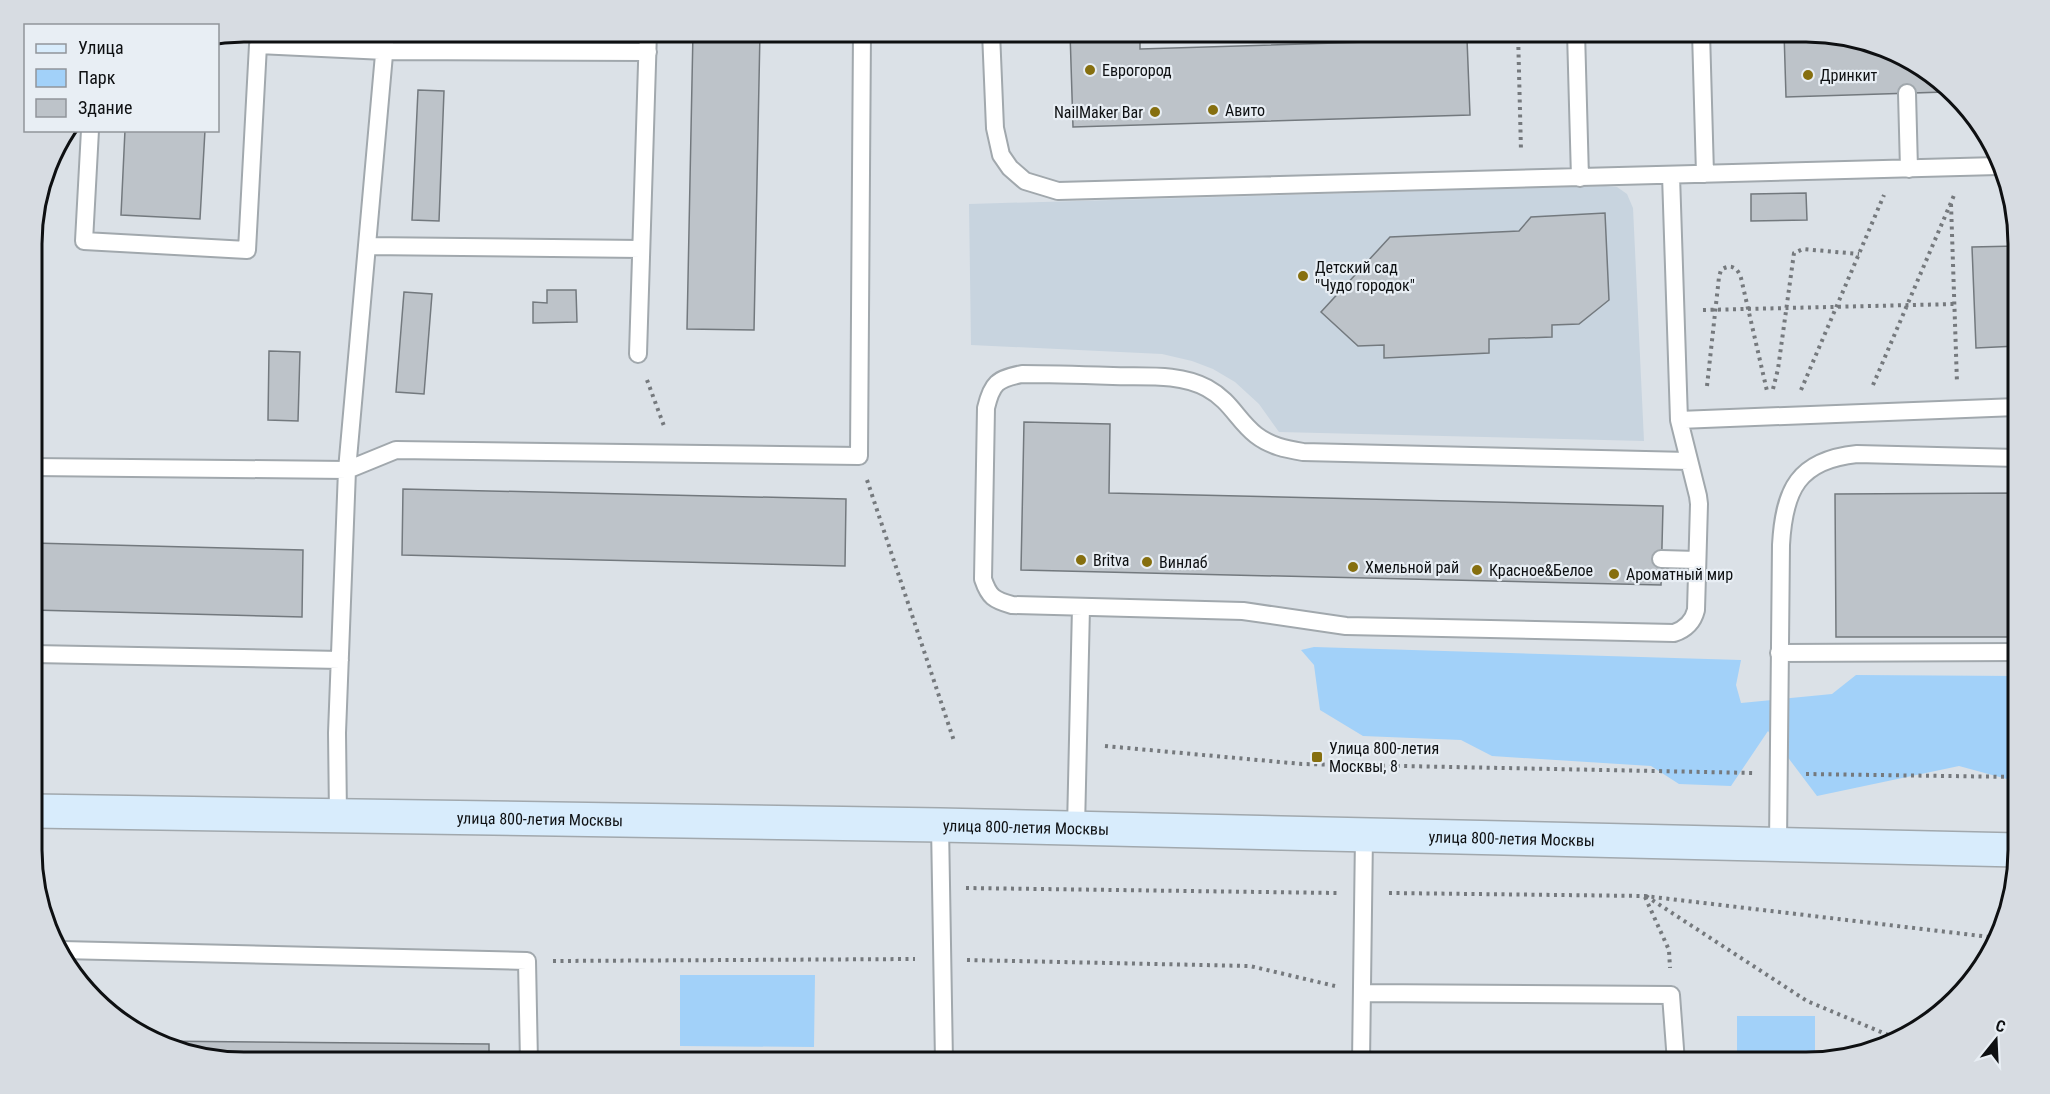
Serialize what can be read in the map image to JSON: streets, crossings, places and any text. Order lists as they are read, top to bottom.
{
  "streets": {
    "main road": ["улица 800-летия Москвы"]
  },
  "places": {
    "other": [
      "Еврогород",
      "Дринкит",
      "Авито",
      "NailMaker Bar",
      "Детский сад \"Чудо городок\"",
      "Britva",
      "Винлаб",
      "Хмельной рай",
      "Красное&Белое",
      "Ароматный мир"
    ],
    "transit": ["Улица 800-летия Москвы, 8"]
  },
  "legend": ["Улица", "Парк", "Здание"],
  "north": "top"
}
